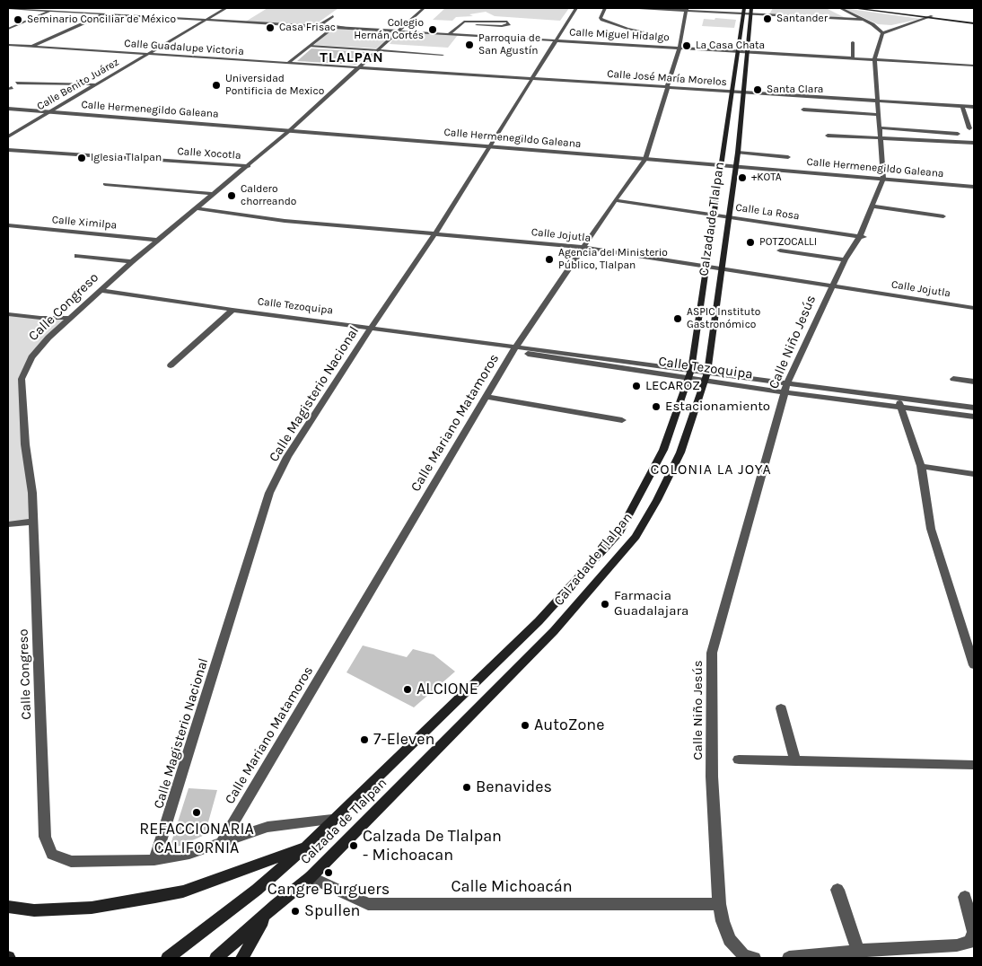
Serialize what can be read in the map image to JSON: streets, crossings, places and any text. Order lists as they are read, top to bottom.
{
  "streets": {
    "main road": ["Calzada de Tlalpan"],
    "street": [
      "Calle Miguel Hidalgo",
      "Calle Guadalupe Victoria",
      "Calle José María Morelos",
      "Calle Benito Juárez",
      "Calle Hermenegildo Galeana",
      "Calle Xocotla",
      "Calle La Rosa",
      "Calle Ximilpa",
      "Calle Jojutla",
      "Calle Tezoquipa",
      "Calle Congreso",
      "Calle Niño Jesús",
      "Calle Magisterio Nacional",
      "Calle Mariano Matamoros",
      "Calle Michoacán"
    ]
  },
  "crossings": [
    ["Calle Miguel Hidalgo", "Calzada de Tlalpan"],
    ["Calle Miguel Hidalgo", "Calle Congreso"],
    ["Calle Miguel Hidalgo", "Calle Niño Jesús"],
    ["Calle Miguel Hidalgo", "Calle Magisterio Nacional"],
    ["Calle Miguel Hidalgo", "Calle Mariano Matamoros"],
    ["Calle Guadalupe Victoria", "Calle José María Morelos"],
    ["Calle Guadalupe Victoria", "Calle Benito Juárez"],
    ["Calle Guadalupe Victoria", "Calle Congreso"],
    ["Calle José María Morelos", "Calzada de Tlalpan"],
    ["Calle José María Morelos", "Calle Congreso"],
    ["Calle José María Morelos", "Calle Niño Jesús"],
    ["Calle José María Morelos", "Calle Magisterio Nacional"],
    ["Calle José María Morelos", "Calle Mariano Matamoros"],
    ["Calle Benito Juárez", "Calle Hermenegildo Galeana"],
    ["Calle Hermenegildo Galeana", "Calzada de Tlalpan"],
    ["Calle Hermenegildo Galeana", "Calle Congreso"],
    ["Calle Hermenegildo Galeana", "Calle Niño Jesús"],
    ["Calle Hermenegildo Galeana", "Calle Magisterio Nacional"],
    ["Calle Hermenegildo Galeana", "Calle Mariano Matamoros"],
    ["Calle Xocotla", "Calle Congreso"],
    ["Calle La Rosa", "Calzada de Tlalpan"],
    ["Calle La Rosa", "Calle Niño Jesús"],
    ["Calle La Rosa", "Calle Mariano Matamoros"],
    ["Calzada de Tlalpan", "Calle Jojutla"],
    ["Calzada de Tlalpan", "Calle Tezoquipa"],
    ["Calzada de Tlalpan", "Calle Michoacán"],
    ["Calle Ximilpa", "Calle Congreso"],
    ["Calle Jojutla", "Calle Congreso"],
    ["Calle Jojutla", "Calle Niño Jesús"],
    ["Calle Jojutla", "Calle Magisterio Nacional"],
    ["Calle Jojutla", "Calle Mariano Matamoros"],
    ["Calle Tezoquipa", "Calle Congreso"],
    ["Calle Tezoquipa", "Calle Niño Jesús"],
    ["Calle Tezoquipa", "Calle Magisterio Nacional"],
    ["Calle Tezoquipa", "Calle Mariano Matamoros"],
    ["Calle Congreso", "Calle Magisterio Nacional"],
    ["Calle Niño Jesús", "Calle Michoacán"]
  ],
  "districts": ["TLALPAN", "COLONIA LA JOYA"],
  "places": [
    "Santander",
    "Seminario Conciliar de México",
    "Casa Frisac",
    "Colegio Hernán Cortés",
    "Parroquia de San Agustín",
    "La Casa Chata",
    "Universidad Pontificia de Mexico",
    "Santa Clara",
    "Iglesia Tlalpan",
    "+KOTA",
    "Caldero chorreando",
    "POTZOCALLI",
    "Agencia del Ministerio Público, Tlalpan",
    "ASPIC Instituto Gastronómico",
    "LECAROZ",
    "Estacionamiento",
    "Farmacia Guadalajara",
    "ALCIONE",
    "AutoZone",
    "7-Eleven",
    "Benavides",
    "REFACCIONARIA CALIFORNIA",
    "Calzada De Tlalpan - Michoacan",
    "Cangre Burguers",
    "Spullen"
  ]
}
